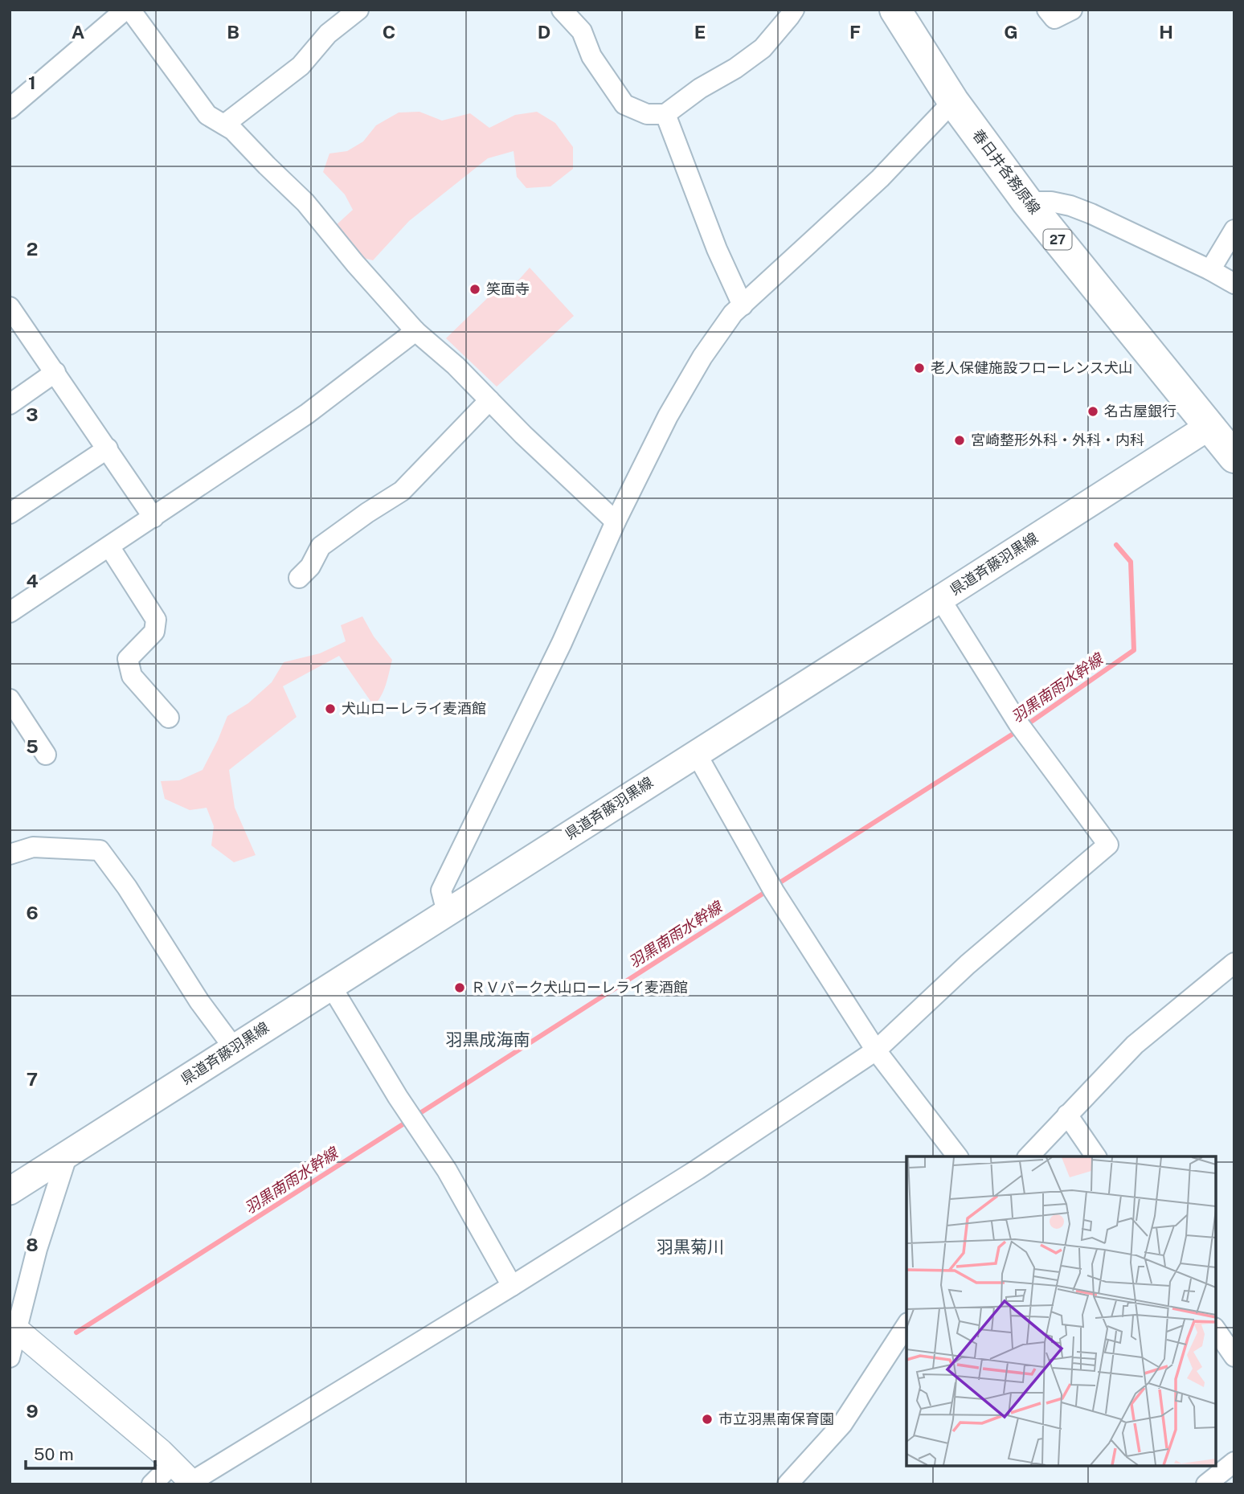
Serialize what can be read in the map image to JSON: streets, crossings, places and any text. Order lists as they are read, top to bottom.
{
  "streets": {
    "main road": ["春日井各務原線", "27", "県道斉藤羽黒線"]
  },
  "crossings": [
    ["春日井各務原線", "県道斉藤羽黒線"]
  ],
  "districts": ["羽黒成海南", "羽黒菊川"],
  "water": ["羽黒南雨水幹線"],
  "places": [
    "笑面寺",
    "老人保健施設フローレンス犬山",
    "名古屋銀行",
    "宮崎整形外科・外科・内科",
    "犬山ローレライ麦酒館",
    "ＲＶパーク犬山ローレライ麦酒館",
    "市立羽黒南保育園"
  ],
  "scale_bar": "50 m",
  "grid": {
    "columns": [
      "A",
      "B",
      "C",
      "D",
      "E",
      "F",
      "G",
      "H"
    ],
    "rows": [
      "1",
      "2",
      "3",
      "4",
      "5",
      "6",
      "7",
      "8",
      "9"
    ]
  }
}
